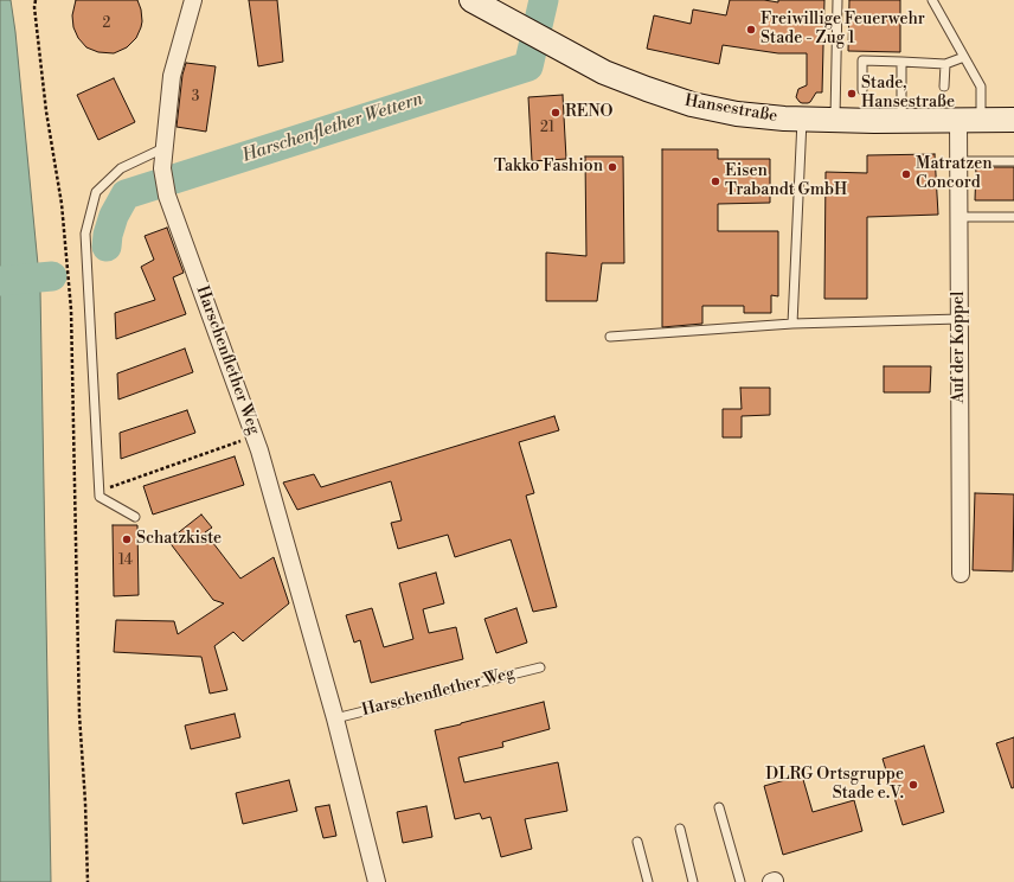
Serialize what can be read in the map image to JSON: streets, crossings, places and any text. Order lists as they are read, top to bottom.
{
  "streets": {
    "main road": ["Hansestraße"],
    "street": ["Auf der Koppel", "Harschenflether Weg"]
  },
  "crossings": [
    ["Hansestraße", "Auf der Koppel"]
  ],
  "water": ["Harschenflether Wettern"],
  "places": [
    "Freiwillige Feuerwehr Stade - Zug 1",
    "Stade, Hansestraße",
    "RENO",
    "Takko Fashion",
    "Matratzen Concord",
    "Eisen Trabandt GmbH",
    "Schatzkiste",
    "DLRG Ortsgruppe Stade e.V."
  ],
  "house_numbers": [
    "2",
    "3",
    "21",
    "14"
  ]
}
